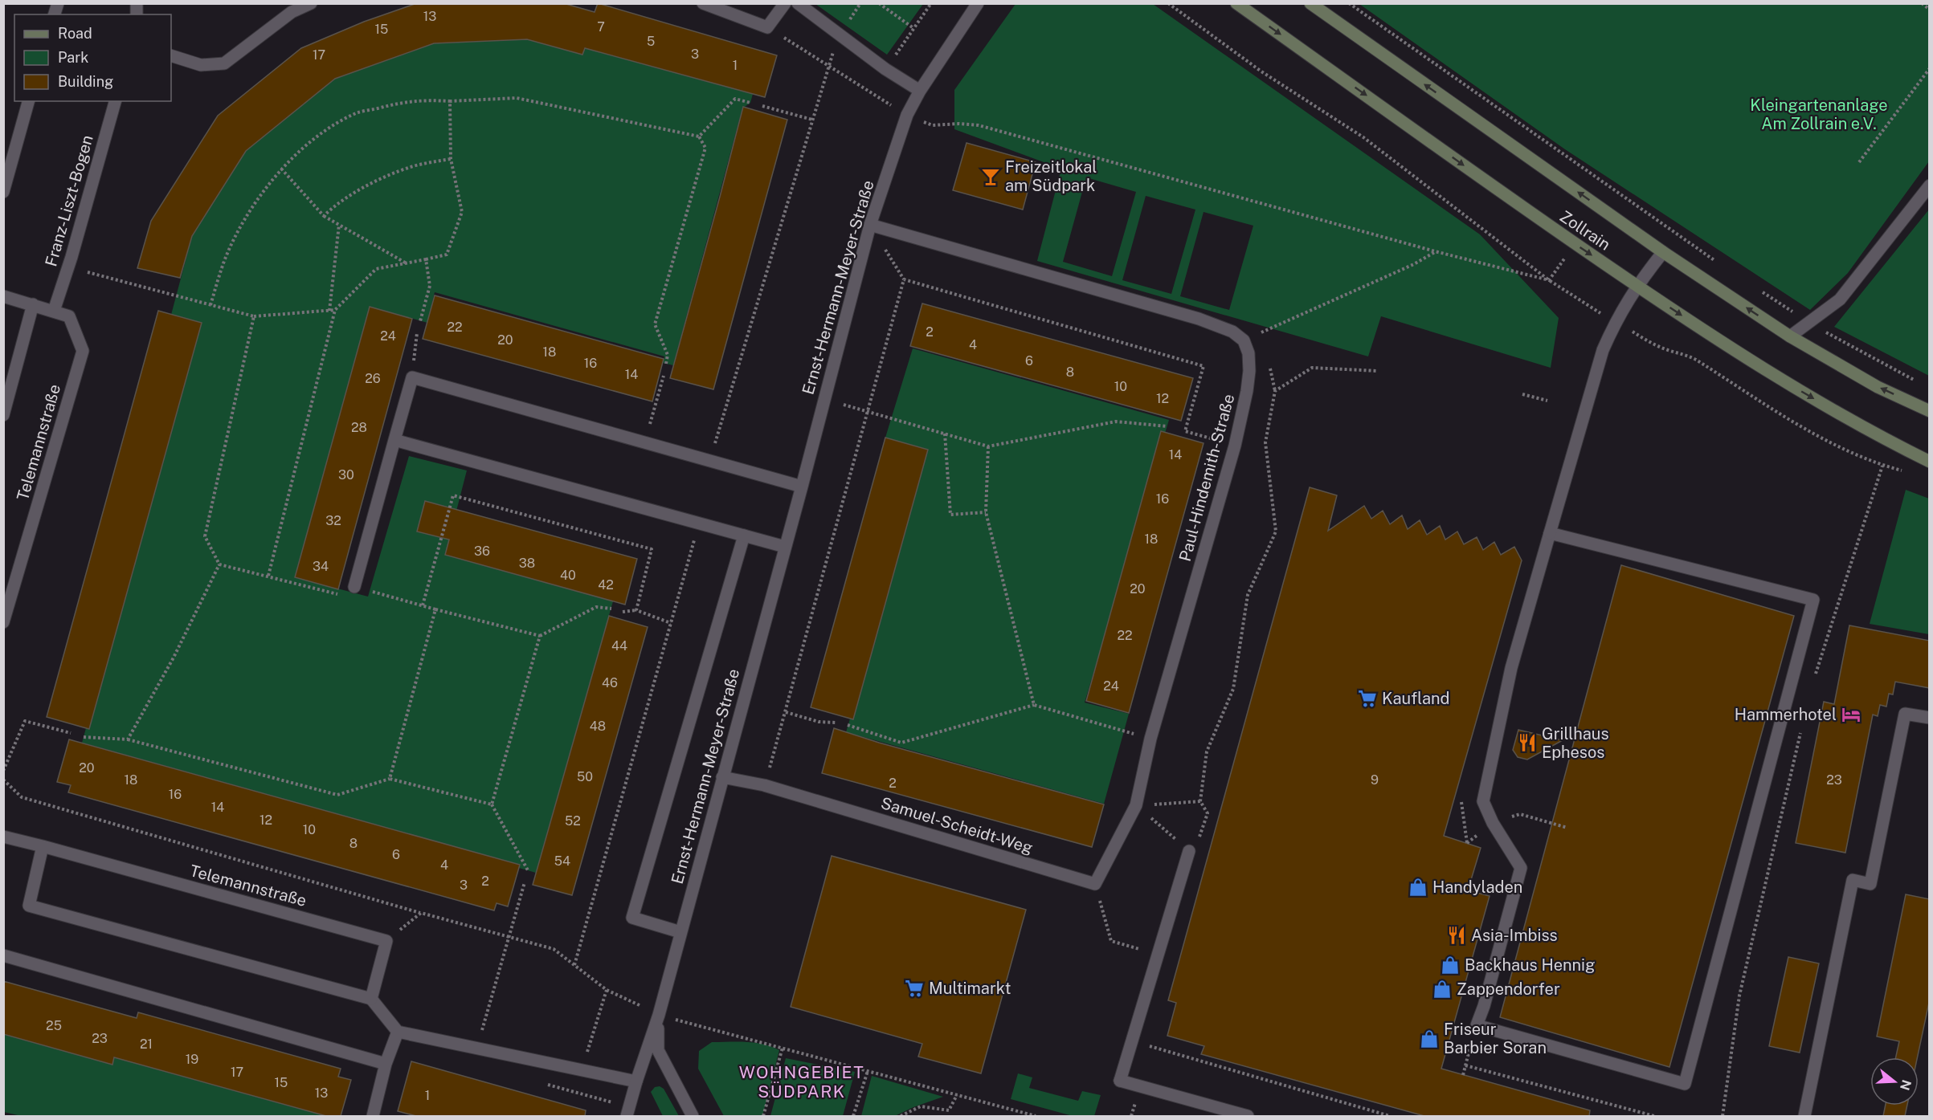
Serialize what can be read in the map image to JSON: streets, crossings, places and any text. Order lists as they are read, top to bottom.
{
  "streets": {
    "main road": ["Zollrain"],
    "street": [
      "Franz-Liszt-Bogen",
      "Ernst-Hermann-Meyer-Straße",
      "Telemannstraße",
      "Paul-Hindemith-Straße",
      "Samuel-Scheidt-Weg"
    ]
  },
  "crossings": [
    ["Franz-Liszt-Bogen", "Telemannstraße"],
    ["Ernst-Hermann-Meyer-Straße", "Samuel-Scheidt-Weg"]
  ],
  "districts": ["WOHNGEBIET SÜDPARK"],
  "parks": ["Kleingartenanlage Am Zollrain e.V."],
  "places": {
    "bar": ["Freizeitlokal am Südpark"],
    "supermarket": ["Kaufland", "Multimarkt"],
    "hotel": ["Hammerhotel"],
    "restaurant": ["Grillhaus Ephesos", "Asia-Imbiss"],
    "shop": [
      "Handyladen",
      "Backhaus Hennig",
      "Zappendorfer",
      "Friseur Barbier Soran"
    ]
  },
  "house_numbers": [
    "13",
    "7",
    "15",
    "5",
    "3",
    "17",
    "1",
    "22",
    "2",
    "24",
    "20",
    "4",
    "18",
    "6",
    "16",
    "8",
    "14",
    "26",
    "10",
    "12",
    "28",
    "14",
    "30",
    "16",
    "32",
    "18",
    "36",
    "38",
    "34",
    "40",
    "42",
    "20",
    "22",
    "44",
    "46",
    "24",
    "48",
    "20",
    "50",
    "18",
    "9",
    "23",
    "2",
    "16",
    "14",
    "12",
    "52",
    "10",
    "8",
    "6",
    "54",
    "4",
    "2",
    "3",
    "25",
    "23",
    "21",
    "19",
    "17",
    "15",
    "13",
    "1"
  ],
  "legend": ["Road", "Park", "Building"],
  "north": "right"
}
